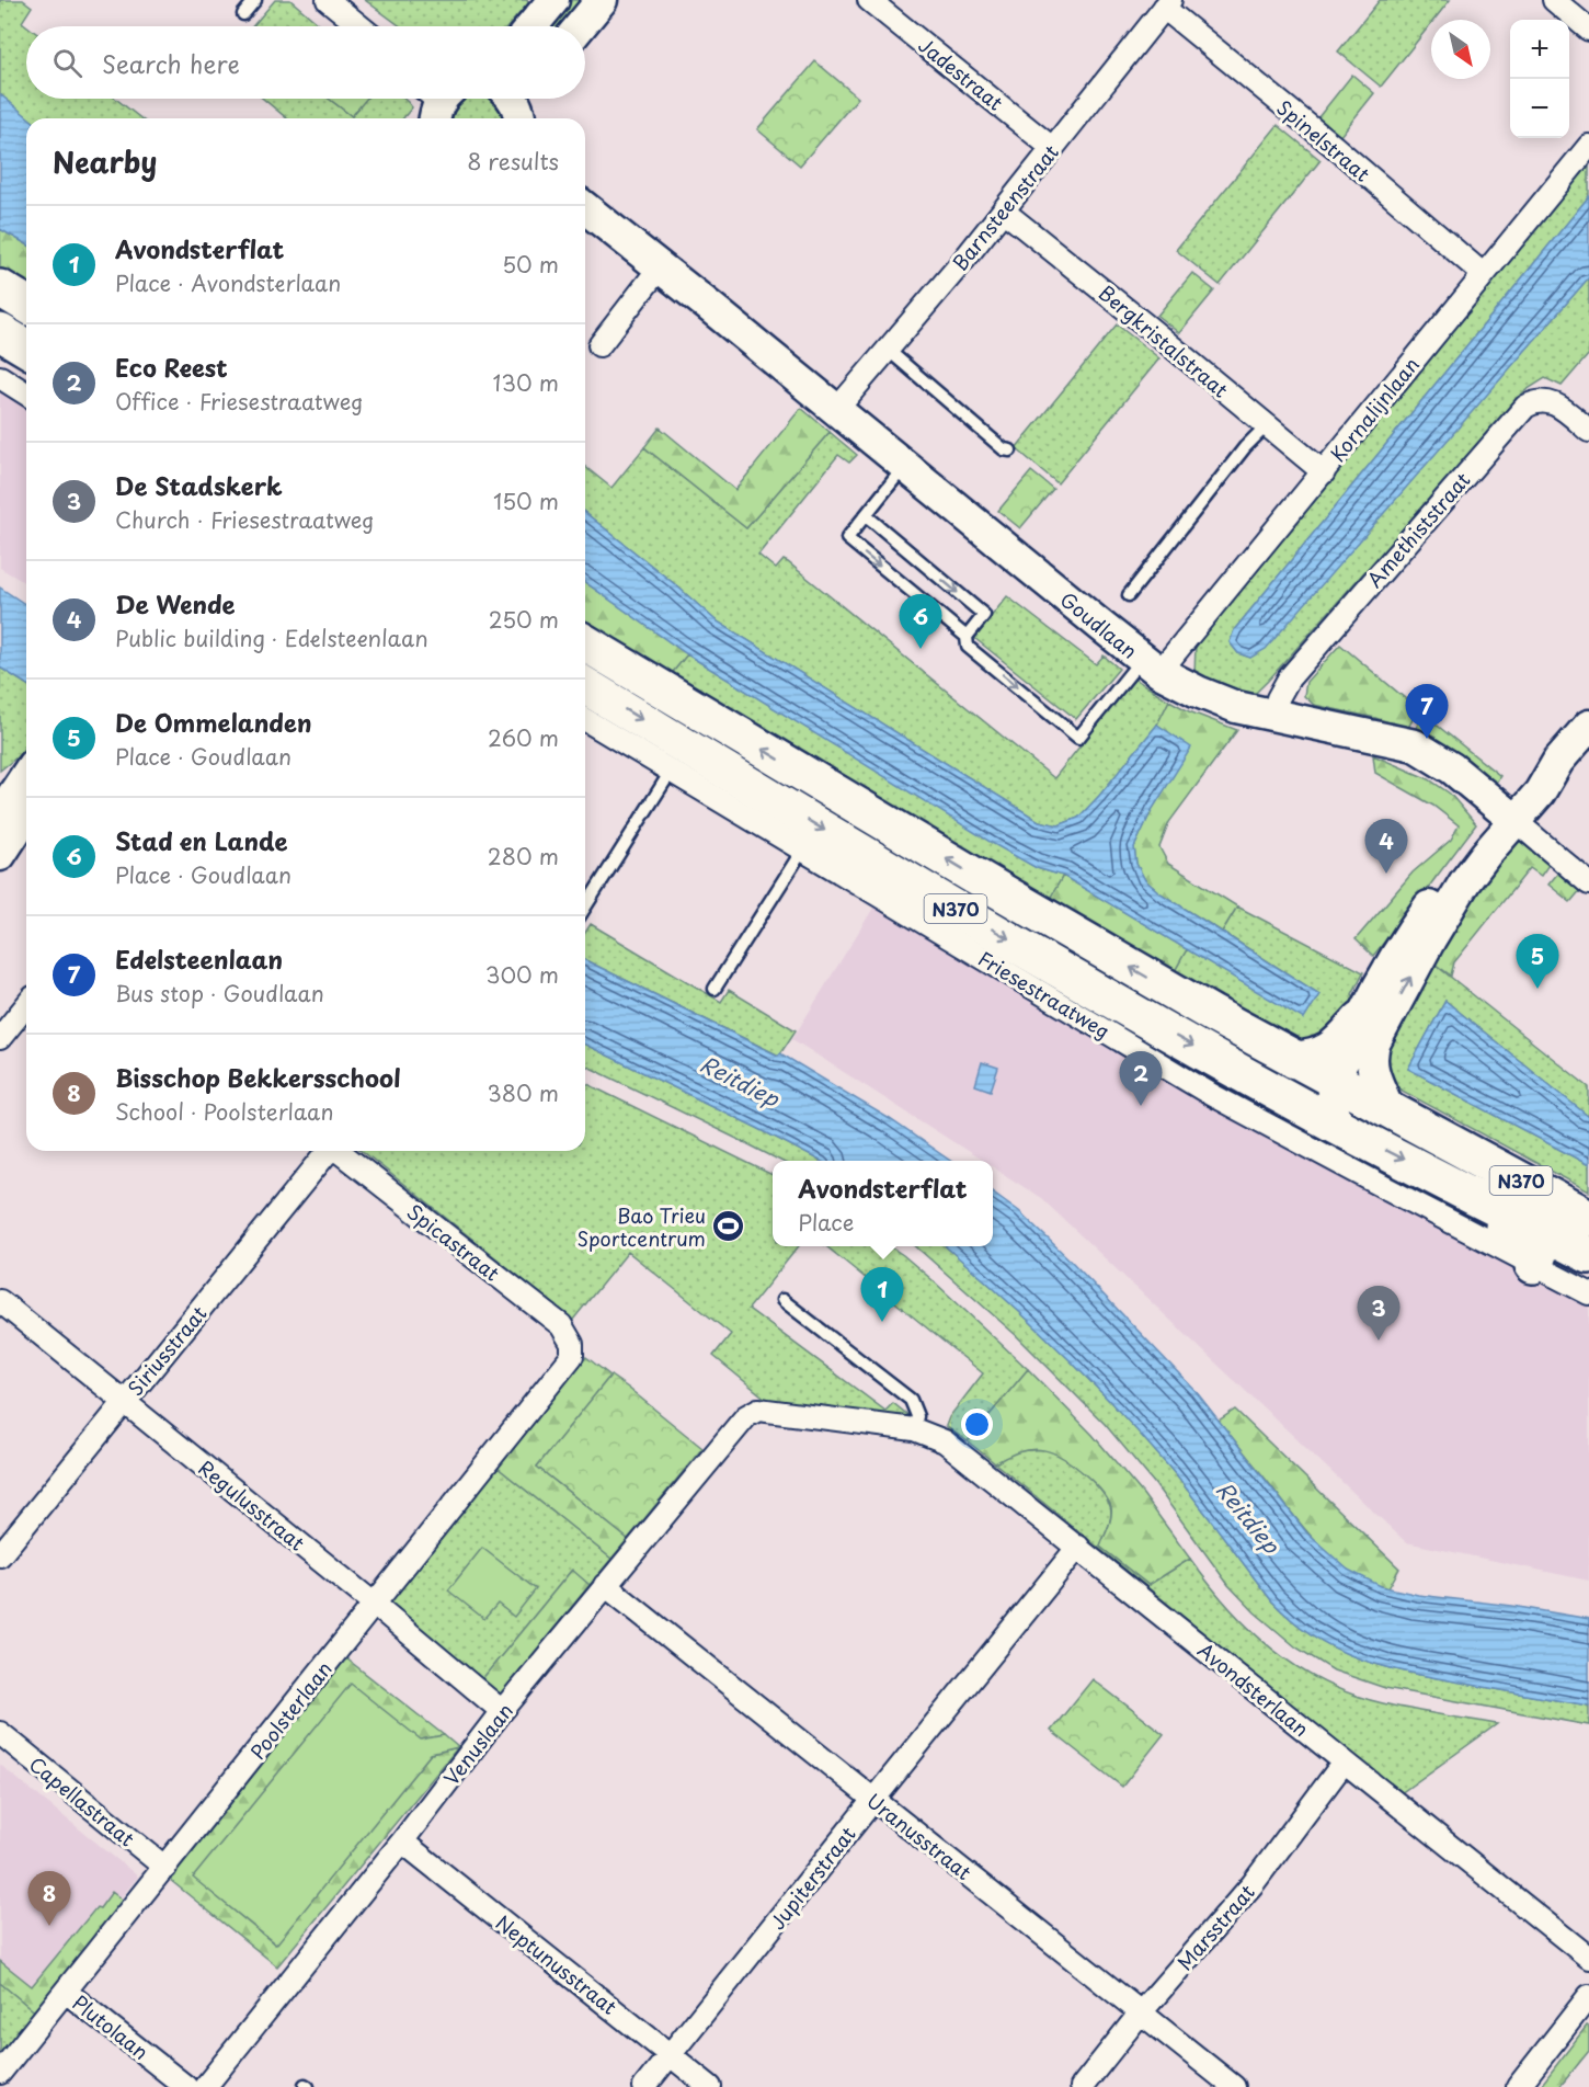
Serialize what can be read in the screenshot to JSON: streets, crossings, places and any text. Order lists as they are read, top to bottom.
{
  "streets": {
    "highway": ["N370", "Friesestraatweg"],
    "street": [
      "Jadestraat",
      "Spinelstraat",
      "Barnsteenstraat",
      "Bergkristalstraat",
      "Kornalijnlaan",
      "Amethiststraat",
      "Goudlaan",
      "Spicastraat",
      "Siriusstraat",
      "Regulusstraat",
      "Avondsterlaan",
      "Poolsterlaan",
      "Venuslaan",
      "Capellastraat",
      "Uranusstraat",
      "Jupiterstraat",
      "Marsstraat",
      "Neptunusstraat",
      "Plutolaan"
    ]
  },
  "crossings": [
    ["Jadestraat", "Barnsteenstraat"],
    ["Spinelstraat", "Barnsteenstraat"],
    ["Spinelstraat", "Kornalijnlaan"],
    ["Barnsteenstraat", "Bergkristalstraat"],
    ["Barnsteenstraat", "Goudlaan"],
    ["Bergkristalstraat", "Kornalijnlaan"],
    ["Kornalijnlaan", "Goudlaan"],
    ["Amethiststraat", "Goudlaan"],
    ["Spicastraat", "Poolsterlaan"],
    ["Siriusstraat", "Regulusstraat"],
    ["Regulusstraat", "Poolsterlaan"],
    ["Regulusstraat", "Venuslaan"],
    ["Avondsterlaan", "Venuslaan"],
    ["Avondsterlaan", "Jupiterstraat"],
    ["Avondsterlaan", "Marsstraat"],
    ["Poolsterlaan", "Capellastraat"],
    ["Poolsterlaan", "Plutolaan"],
    ["Venuslaan", "Uranusstraat"],
    ["Venuslaan", "Neptunusstraat"],
    ["Uranusstraat", "Jupiterstraat"],
    ["Uranusstraat", "Marsstraat"],
    ["Jupiterstraat", "Neptunusstraat"]
  ],
  "water": ["Reitdiep"],
  "places": {
    "sports": ["Bao Trieu Sportcentrum"]
  },
  "north": "bottom right",
  "page": {
    "map_buttons": ["+", "−"],
    "search": "Search here",
    "heading": ["Nearby", "8 results"],
    "list": [
      {
        "mark": "1",
        "name": "Avondsterflat",
        "note": "Place · Avondsterlaan",
        "value": "50 m"
      },
      {
        "mark": "2",
        "name": "Eco Reest",
        "note": "Office · Friesestraatweg",
        "value": "130 m"
      },
      {
        "mark": "3",
        "name": "De Stadskerk",
        "note": "Church · Friesestraatweg",
        "value": "150 m"
      },
      {
        "mark": "4",
        "name": "De Wende",
        "note": "Public building · Edelsteenlaan",
        "value": "250 m"
      },
      {
        "mark": "5",
        "name": "De Ommelanden",
        "note": "Place · Goudlaan",
        "value": "260 m"
      },
      {
        "mark": "6",
        "name": "Stad en Lande",
        "note": "Place · Goudlaan",
        "value": "280 m"
      },
      {
        "mark": "7",
        "name": "Edelsteenlaan",
        "note": "Bus stop · Goudlaan",
        "value": "300 m"
      },
      {
        "mark": "8",
        "name": "Bisschop Bekkersschool",
        "note": "School · Poolsterlaan",
        "value": "380 m"
      }
    ],
    "pins": [
      "6",
      "7",
      "4",
      "5",
      "2",
      "1",
      "3",
      "8"
    ],
    "popup": ["Avondsterflat", "Place"]
  }
}
